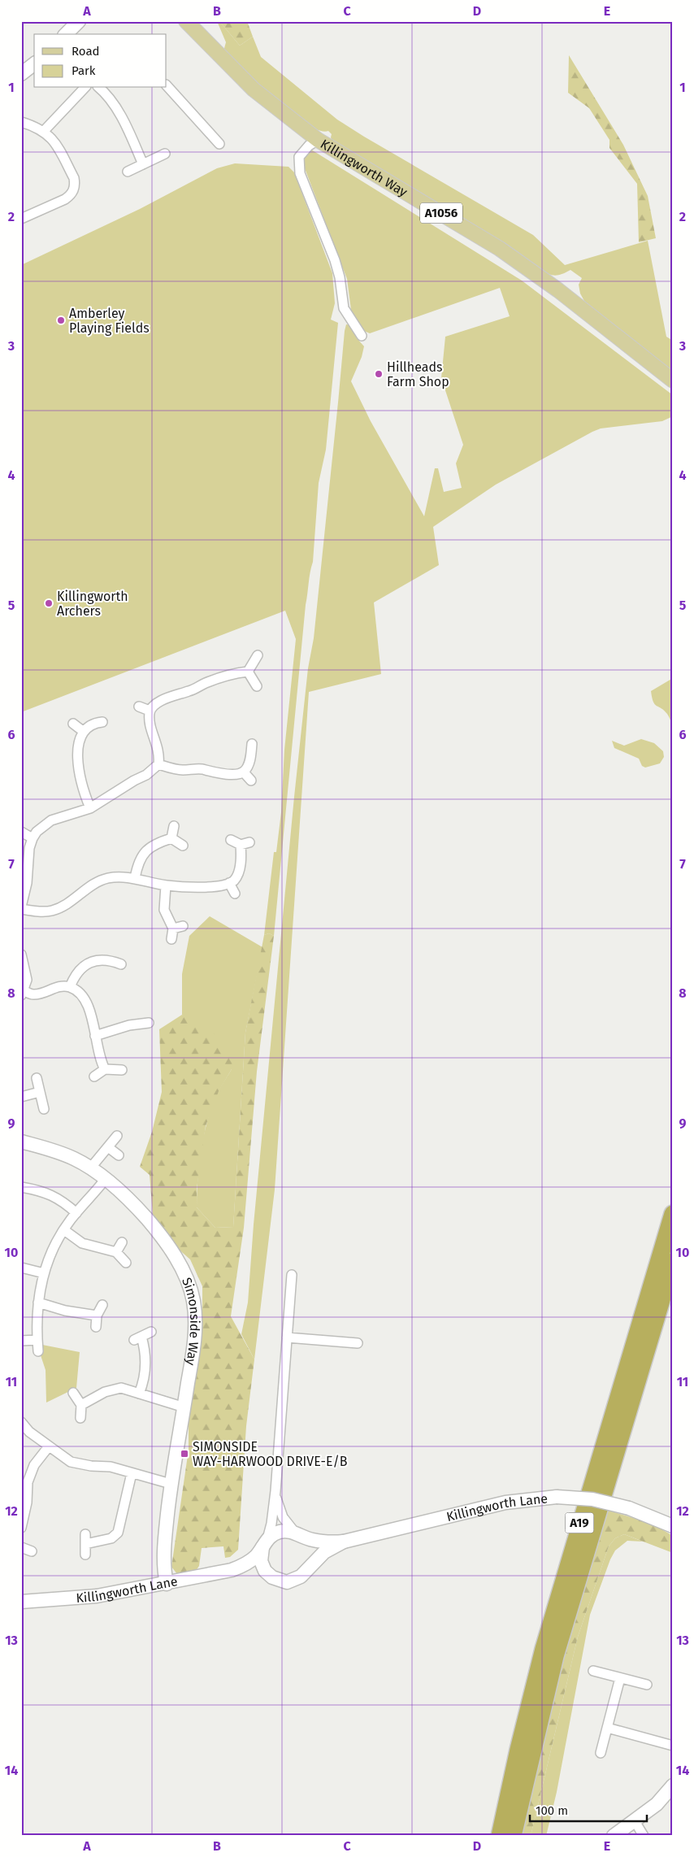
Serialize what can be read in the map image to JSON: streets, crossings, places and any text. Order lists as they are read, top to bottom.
{
  "streets": {
    "highway": ["A19"],
    "main road": [
      "Killingworth Way",
      "A1056",
      "Simonside Way",
      "Killingworth Lane"
    ]
  },
  "crossings": [
    ["Simonside Way", "Killingworth Lane"]
  ],
  "places": {
    "other": ["Amberley Playing Fields", "Hillheads Farm Shop", "Killingworth Archers"],
    "transit": ["SIMONSIDE WAY-HARWOOD DRIVE-E/B"]
  },
  "legend": ["Road", "Park"],
  "scale_bar": "100 m",
  "grid": {
    "columns": [
      "A",
      "B",
      "C",
      "D",
      "E"
    ],
    "rows": [
      "1",
      "2",
      "3",
      "4",
      "5",
      "6",
      "7",
      "8",
      "9",
      "10",
      "11",
      "12",
      "13",
      "14"
    ]
  }
}
